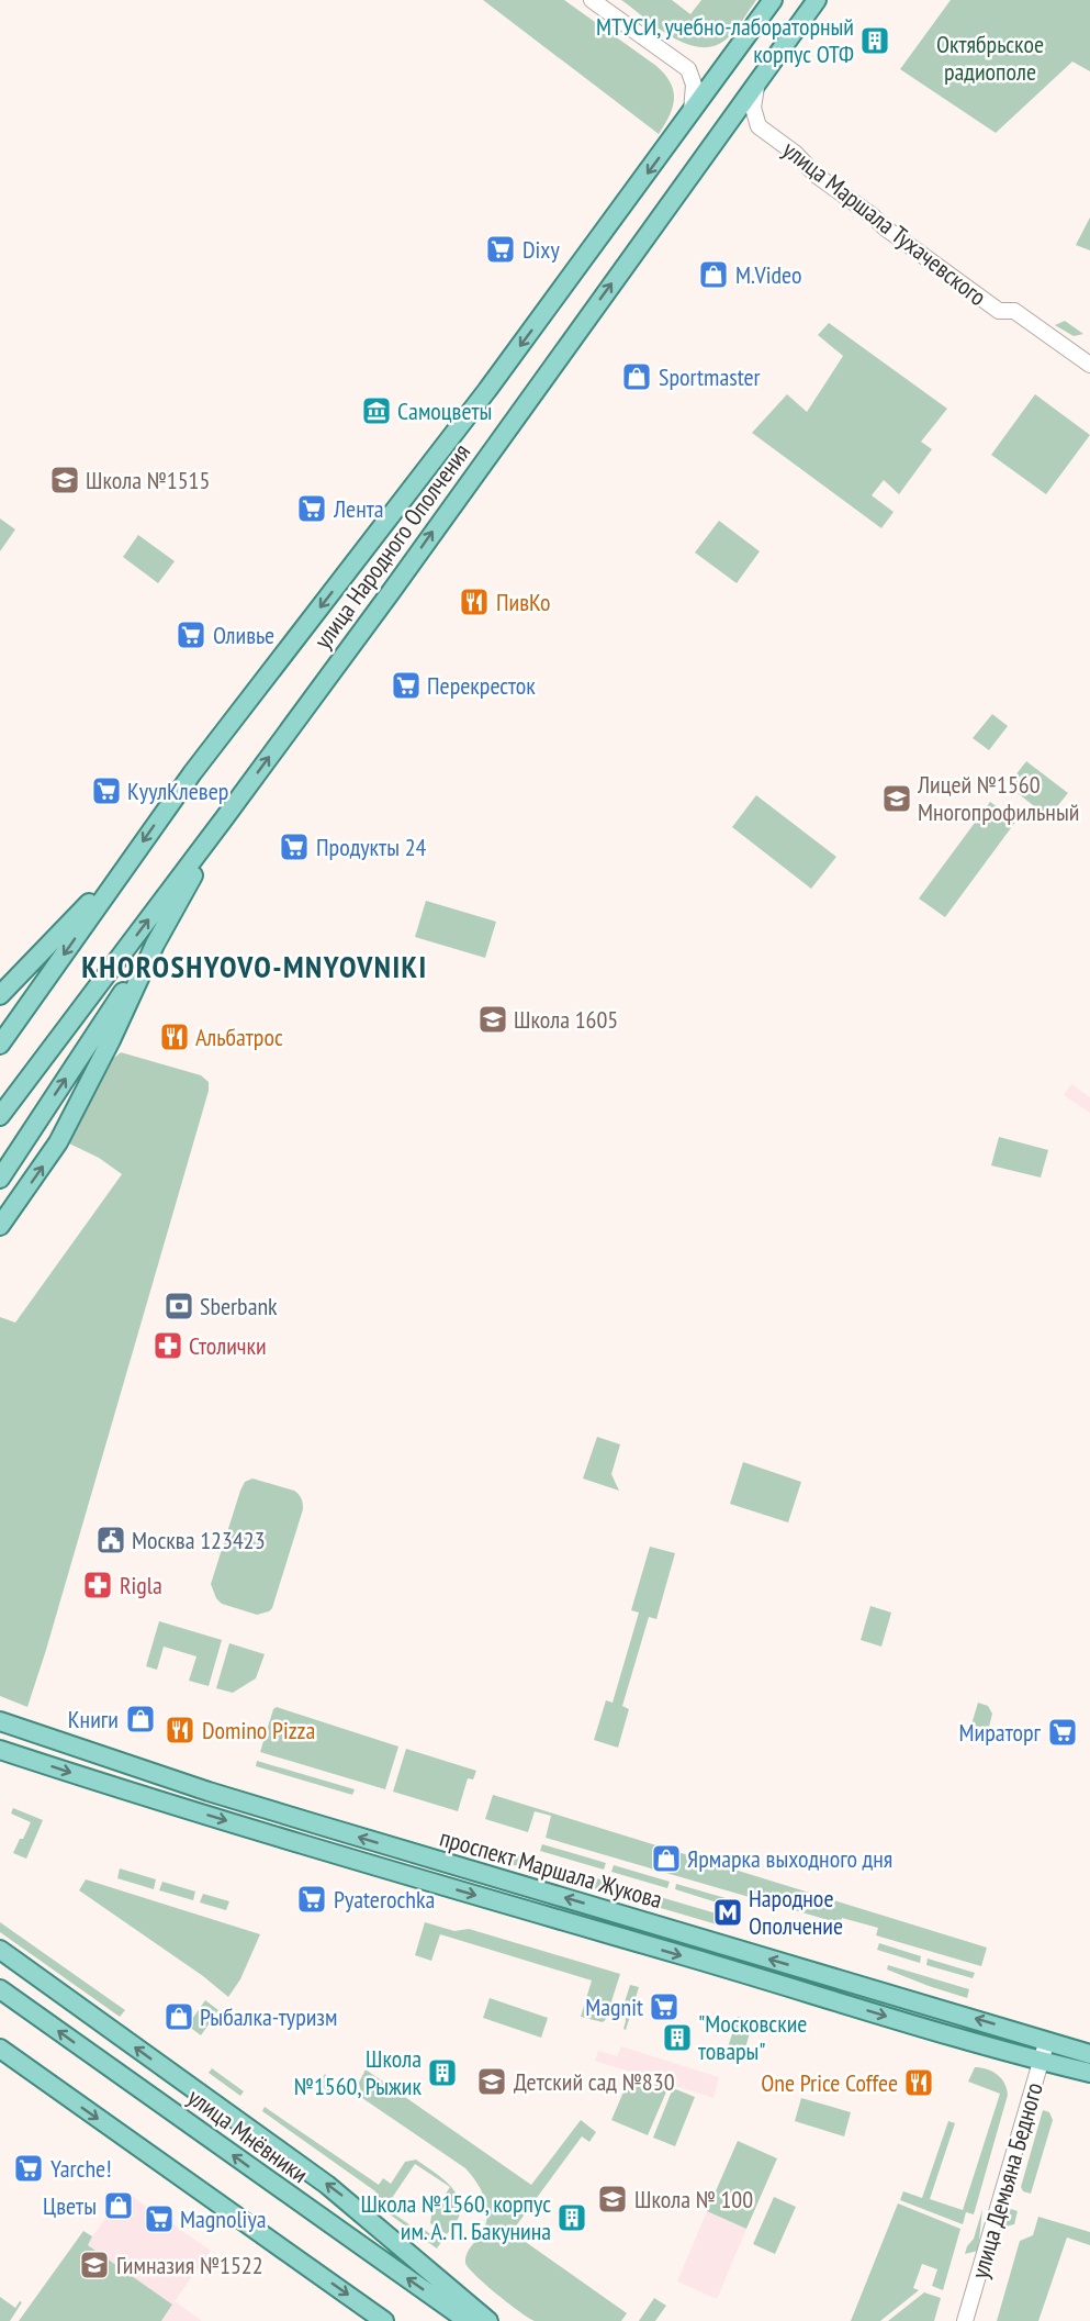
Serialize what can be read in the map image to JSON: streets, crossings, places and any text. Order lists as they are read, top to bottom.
{
  "streets": {
    "main road": ["улица Народного Ополчения", "проспект Маршала Жукова", "улица Мнёвники"],
    "street": ["улица Маршала Тухачевского", "улица Демьяна Бедного"]
  },
  "crossings": [
    ["улица Маршала Тухачевского", "улица Народного Ополчения"],
    ["проспект Маршала Жукова", "улица Демьяна Бедного"]
  ],
  "districts": ["KHOROSHYOVO-MNYOVNIKI"],
  "parks": ["Октябрьское радиополе"],
  "places": {
    "building": [
      "МТУСИ, учебно-лабораторный корпус ОТФ",
      "\"Московские товары\"",
      "Школа №1560, Рыжик",
      "Школа №1560, корпус им. А. П. Бакунина"
    ],
    "supermarket": [
      "Dixy",
      "Лента",
      "Оливье",
      "Перекресток",
      "КуулКлевер",
      "Продукты 24",
      "Мираторг",
      "Pyaterochka",
      "Magnit",
      "Yarche!",
      "Magnoliya"
    ],
    "shop": [
      "M.Video",
      "Sportmaster",
      "Книги",
      "Ярмарка выходного дня",
      "Рыбалка-туризм",
      "Цветы"
    ],
    "museum": ["Самоцветы"],
    "school or university": [
      "Школа №1515",
      "Лицей №1560 Многопрофильный",
      "Школа 1605",
      "Детский сад №830",
      "Школа № 100",
      "Гимназия №1522"
    ],
    "restaurant": [
      "ПивКо",
      "Альбатрос",
      "Domino Pizza",
      "One Price Coffee"
    ],
    "bank": ["Sberbank"],
    "pharmacy": ["Столички", "Rigla"],
    "public building": ["Москва 123423"],
    "metro station": ["Народное Ополчение"]
  }
}
